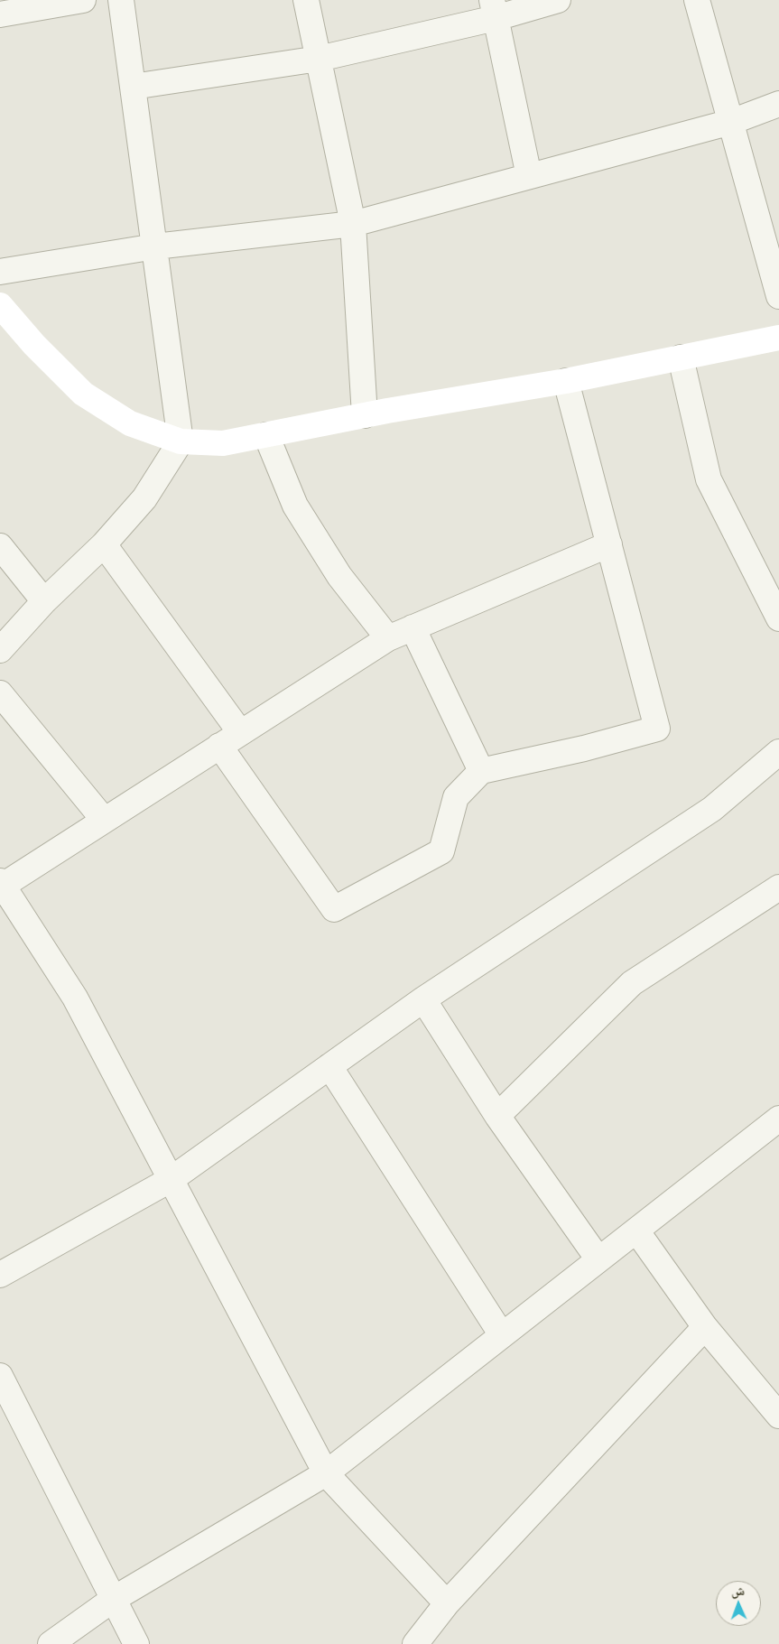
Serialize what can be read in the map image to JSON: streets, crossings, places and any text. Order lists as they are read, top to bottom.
{
  "north": "top"
}
